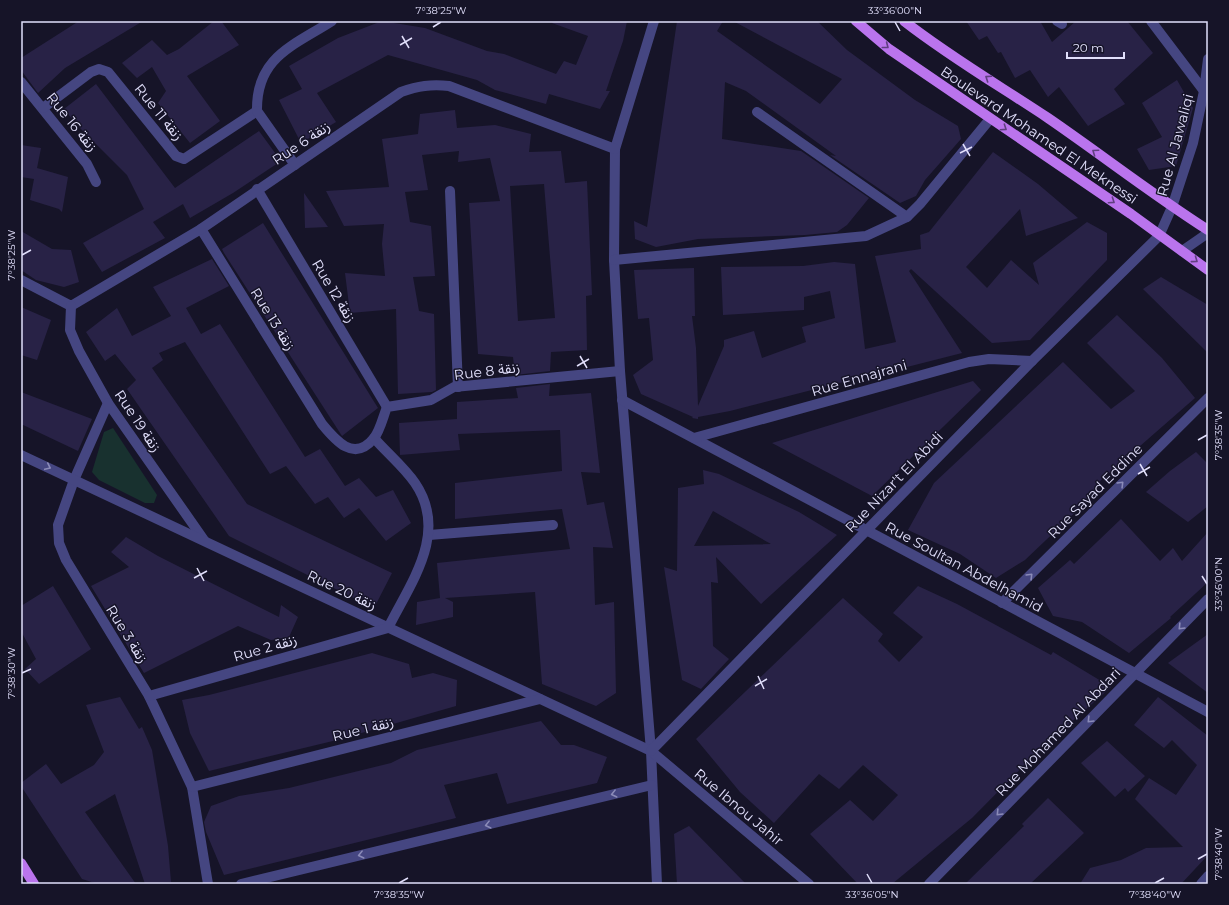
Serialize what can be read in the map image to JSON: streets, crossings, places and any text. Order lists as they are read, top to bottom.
{
  "streets": {
    "main road": ["Boulevard Mohamed El Meknessi"],
    "street": [
      "Rue 11 زنقة",
      "Rue 16 زنقة",
      "Rue 6 زنقة",
      "Rue Al Jawaliqi",
      "Rue 12 زنقة",
      "Rue 13 زنقة",
      "Rue 8 زنقة",
      "Rue Ennajrani",
      "Rue 19 زنقة",
      "Rue Nizar't El Abidi",
      "Rue Sayad Eddine",
      "Rue Soultan Abdelhamid",
      "Rue 20 زنقة",
      "Rue 3 زنقة",
      "Rue 2 زنقة",
      "Rue 1 زنقة",
      "Rue Mohamed Al Abdari",
      "Rue Ibnou Jahir"
    ]
  },
  "crossings": [
    ["Rue 11 زنقة", "Rue 16 زنقة"],
    ["Boulevard Mohamed El Meknessi", "Rue Al Jawaliqi"],
    ["Boulevard Mohamed El Meknessi", "Rue Nizar't El Abidi"],
    ["Rue 6 زنقة", "Rue 12 زنقة"],
    ["Rue 6 زنقة", "Rue 13 زنقة"],
    ["Rue 6 زنقة", "Rue 19 زنقة"],
    ["Rue Al Jawaliqi", "Rue Nizar't El Abidi"],
    ["Rue 12 زنقة", "Rue 8 زنقة"],
    ["Rue Ennajrani", "Rue Nizar't El Abidi"],
    ["Rue Ennajrani", "Rue Soultan Abdelhamid"],
    ["Rue 19 زنقة", "Rue 20 زنقة"],
    ["Rue 19 زنقة", "Rue 3 زنقة"],
    ["Rue Nizar't El Abidi", "Rue Soultan Abdelhamid"],
    ["Rue Nizar't El Abidi", "Rue 20 زنقة"],
    ["Rue Nizar't El Abidi", "Rue Ibnou Jahir"],
    ["Rue Sayad Eddine", "Rue Soultan Abdelhamid"],
    ["Rue Soultan Abdelhamid", "Rue Mohamed Al Abdari"],
    ["Rue 20 زنقة", "Rue 3 زنقة"],
    ["Rue 20 زنقة", "Rue 2 زنقة"],
    ["Rue 20 زنقة", "Rue 1 زنقة"],
    ["Rue 20 زنقة", "Rue Ibnou Jahir"],
    ["Rue 3 زنقة", "Rue 2 زنقة"],
    ["Rue 3 زنقة", "Rue 1 زنقة"]
  ],
  "one_way": ["Rue Sayad Eddine", "Rue Mohamed Al Abdari"],
  "scale_bar": "20 m",
  "coordinates": [
    "7°38'25\"W",
    "33°36'00\"N",
    "7°38'35\"W",
    "7°38'30\"W",
    "7°38'40\"W",
    "33°36'05\"N"
  ]
}
